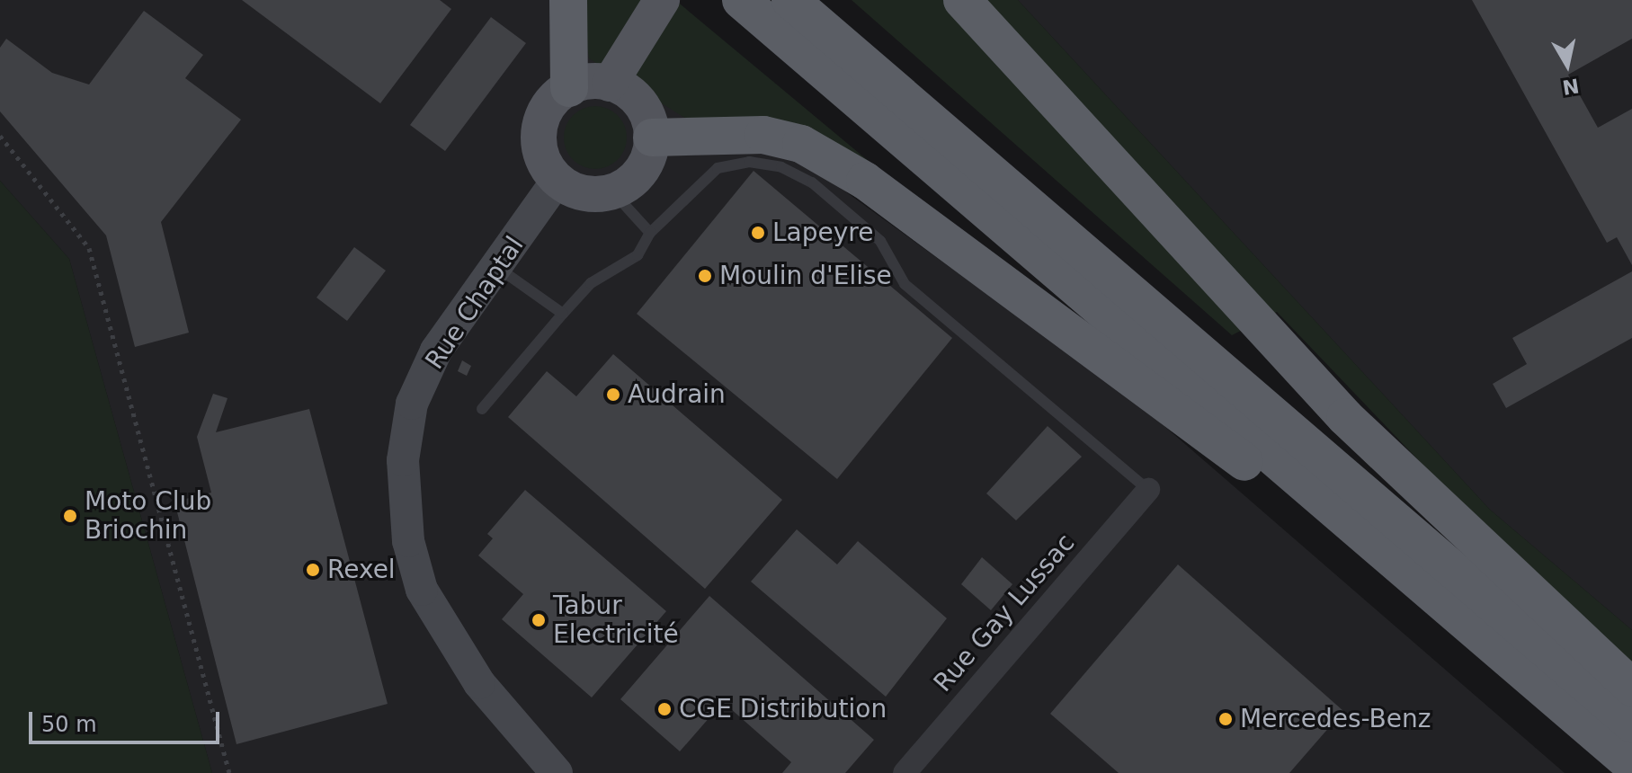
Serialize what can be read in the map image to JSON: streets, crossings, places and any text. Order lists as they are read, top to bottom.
{
  "streets": {
    "main road": ["Rue Chaptal"],
    "street": ["Rue Gay Lussac"]
  },
  "places": [
    "Lapeyre",
    "Moulin d'Elise",
    "Audrain",
    "Moto Club Briochin",
    "Rexel",
    "Tabur Electricité",
    "CGE Distribution",
    "Mercedes-Benz"
  ],
  "scale_bar": "50 m",
  "north": "bottom"
}
